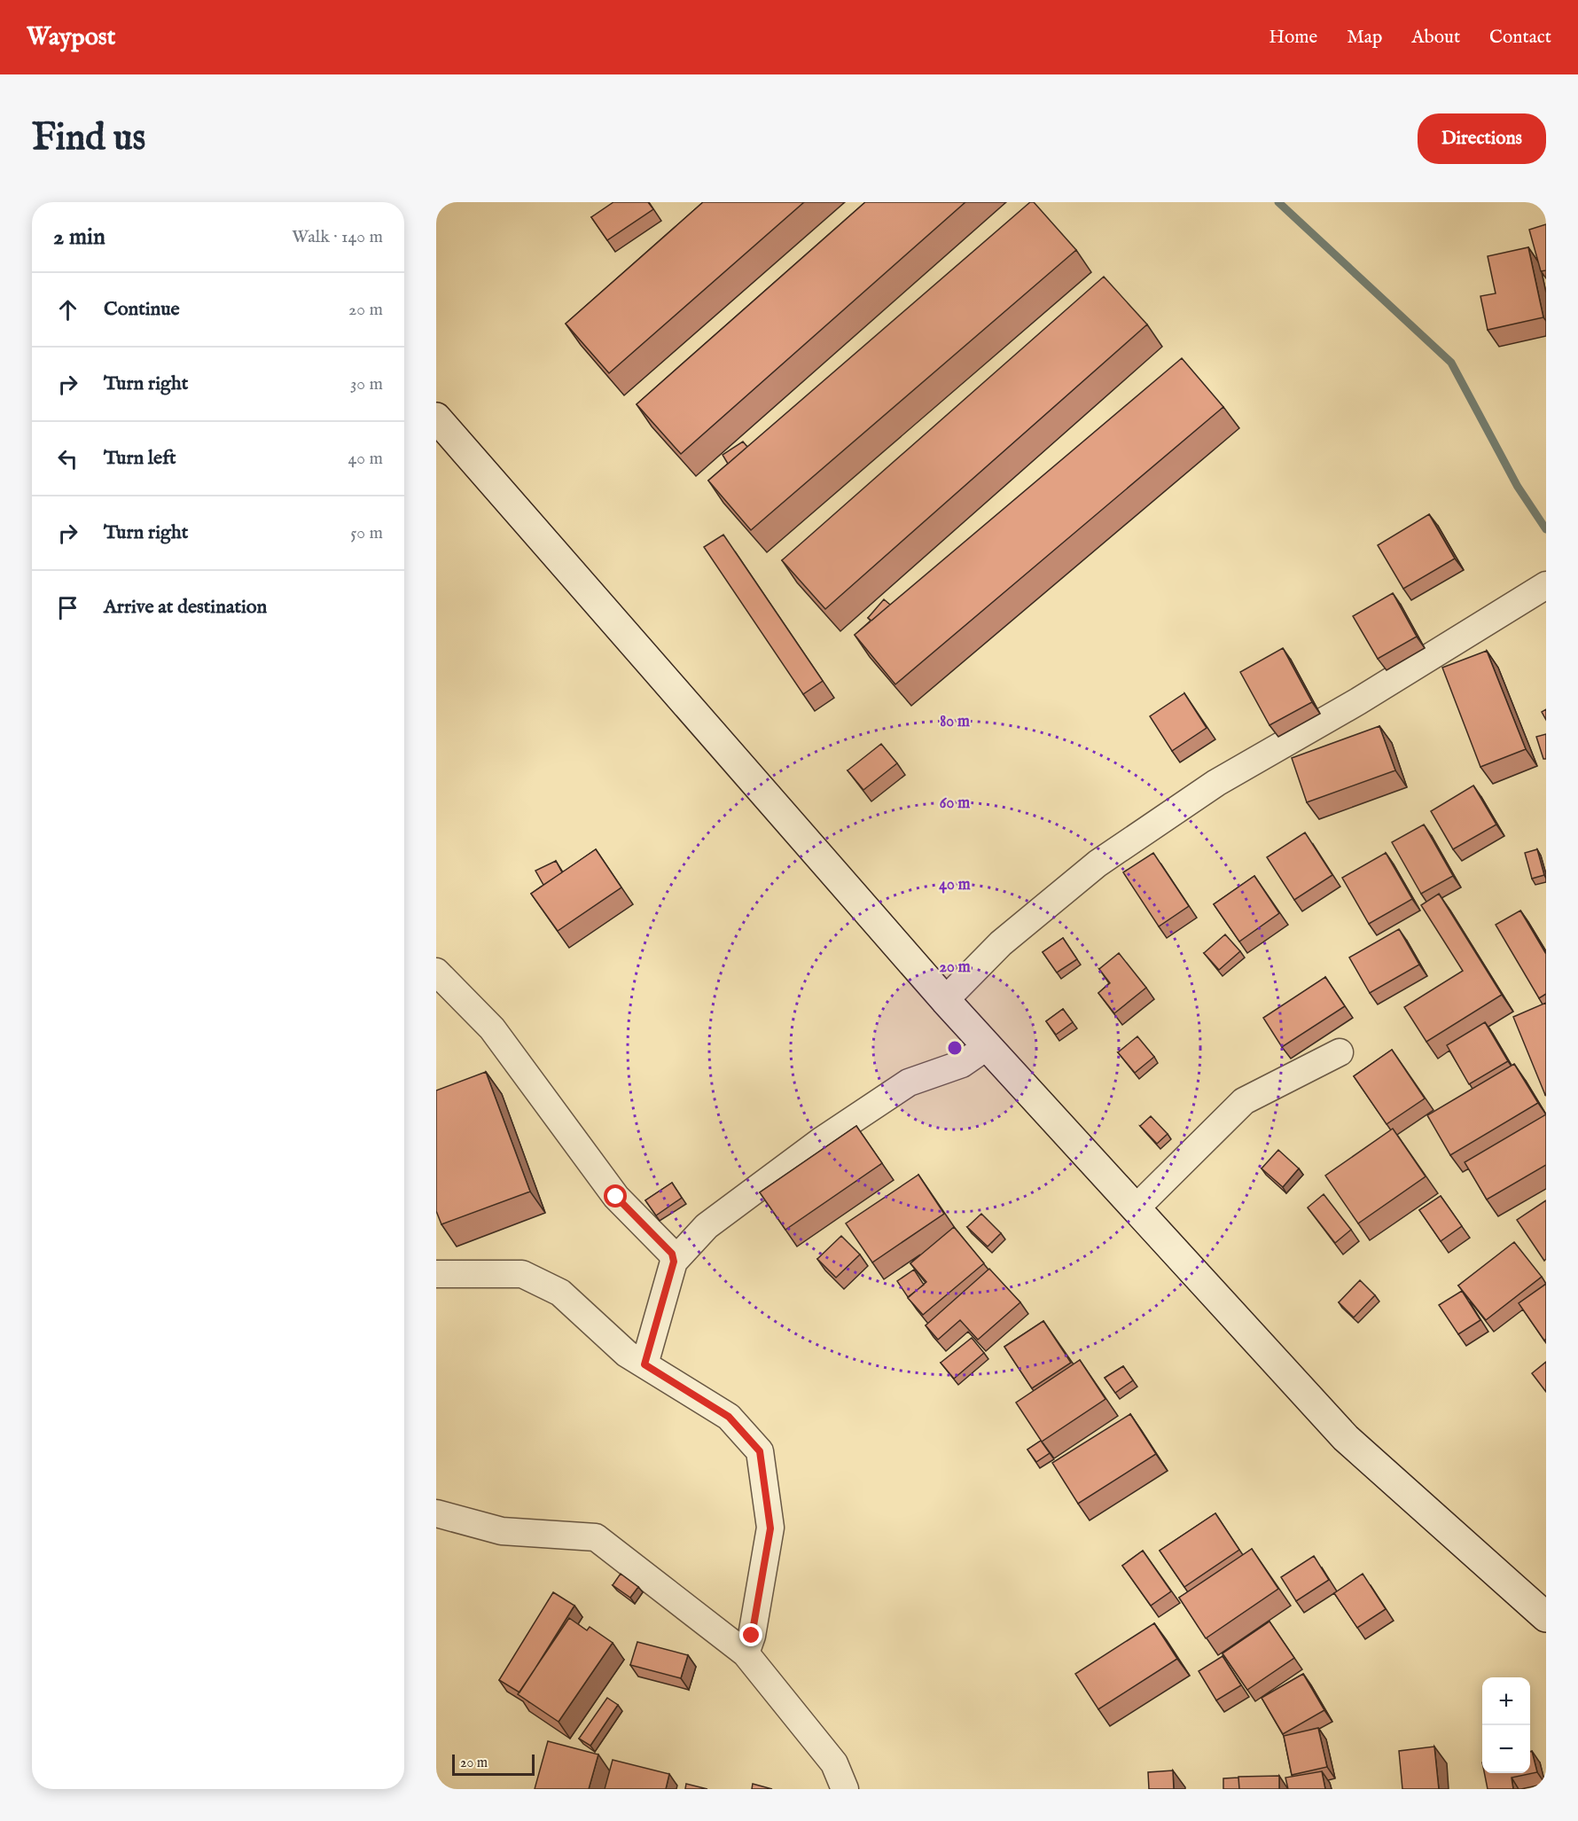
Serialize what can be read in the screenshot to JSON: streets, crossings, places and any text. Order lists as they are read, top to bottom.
{
  "scale_bar": "20 m",
  "page": {
    "header": "Waypost",
    "nav": [
      "Home",
      "Map",
      "About",
      "Contact"
    ],
    "buttons": "Directions",
    "title": "Find us",
    "heading": ["2 min", "Walk · 140 m"],
    "list": [
      ["Continue", "20 m"],
      ["Turn right", "30 m"],
      ["Turn left", "40 m"],
      ["Turn right", "50 m"],
      "Arrive at destination"
    ],
    "map_buttons": ["+", "−"],
    "scale": "20 m"
  },
  "rings": [
    "80 m",
    "60 m",
    "40 m",
    "20 m"
  ]
}
